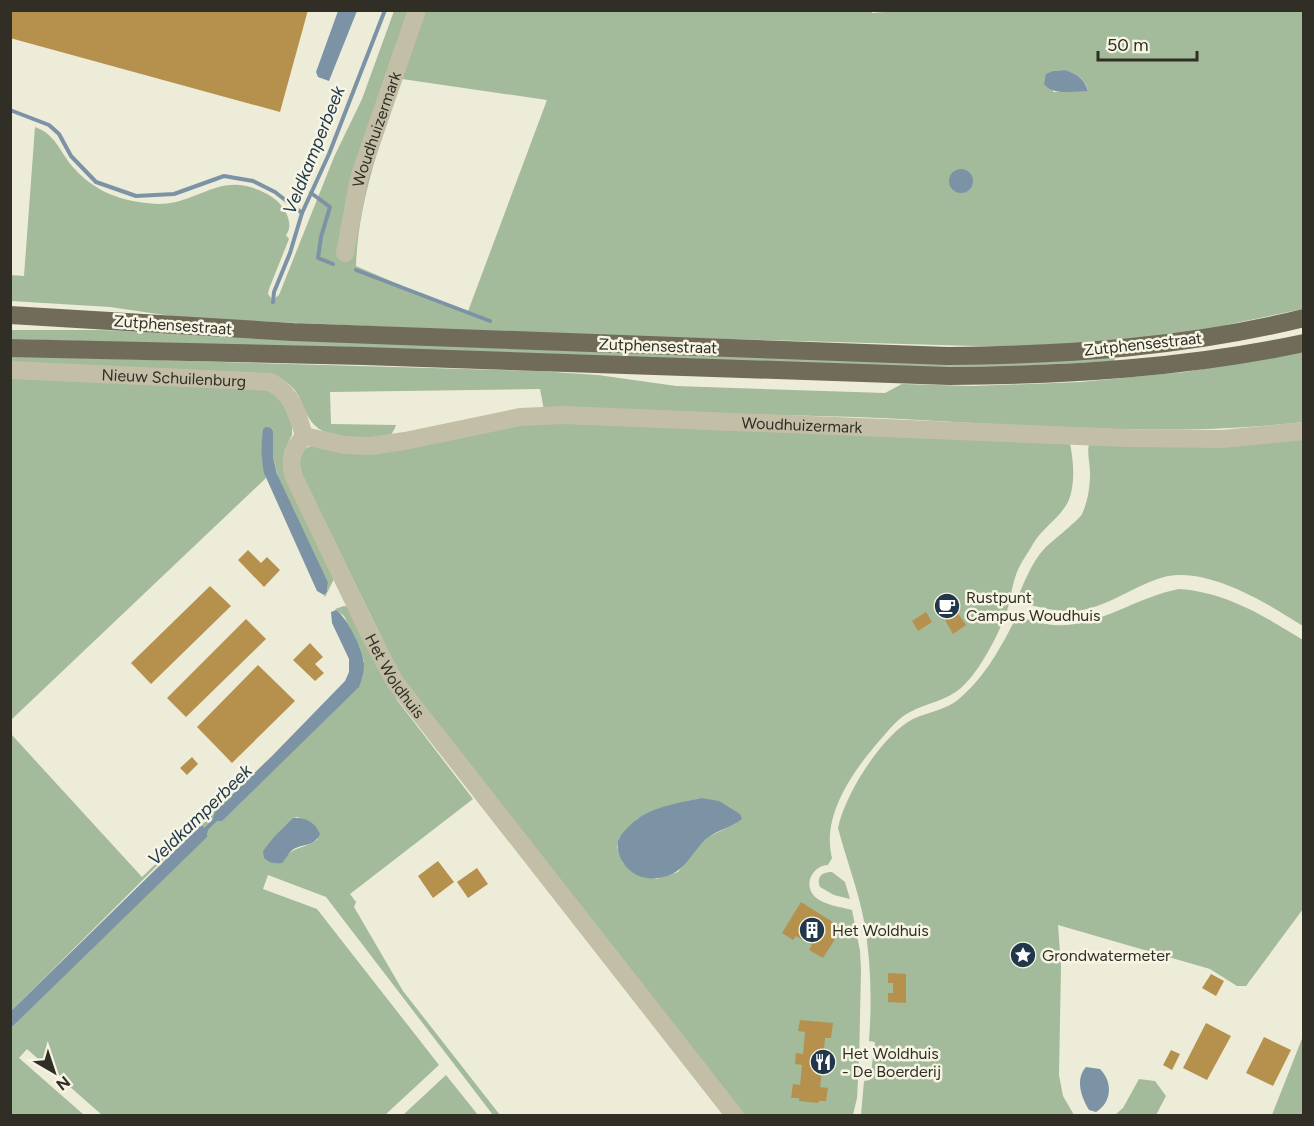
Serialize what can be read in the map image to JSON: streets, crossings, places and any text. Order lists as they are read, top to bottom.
{
  "streets": {
    "main road": ["Zutphensestraat"],
    "street": ["Woudhuizermark", "Nieuw Schuilenburg", "Het Woldhuis"]
  },
  "crossings": [
    ["Woudhuizermark", "Nieuw Schuilenburg"],
    ["Woudhuizermark", "Het Woldhuis"],
    ["Nieuw Schuilenburg", "Het Woldhuis"]
  ],
  "water": ["Veldkamperbeek"],
  "places": {
    "cafe": ["Rustpunt Campus Woudhuis"],
    "building": ["Het Woldhuis"],
    "place": ["Grondwatermeter"],
    "restaurant": ["Het Woldhuis - De Boerderij"]
  },
  "scale_bar": "50 m",
  "north": "bottom right"
}
